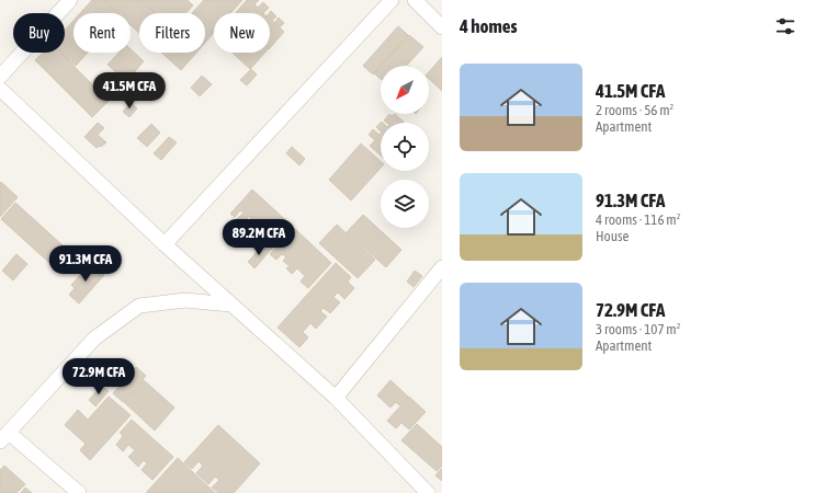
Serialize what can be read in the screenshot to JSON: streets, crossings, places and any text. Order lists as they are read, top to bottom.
{
  "north": "bottom left",
  "page": {
    "heading": "4 homes",
    "chip": [
      "Buy",
      "Rent",
      "Filters",
      "New"
    ],
    "list": [
      {
        "name": "41.5M CFA",
        "note": "2 rooms · 56 m² · Apartment"
      },
      {
        "name": "91.3M CFA",
        "note": "4 rooms · 116 m² · House"
      },
      {
        "name": "72.9M CFA",
        "note": "3 rooms · 107 m² · Apartment"
      }
    ],
    "price": [
      "41.5M CFA",
      "89.2M CFA",
      "91.3M CFA",
      "72.9M CFA"
    ]
  }
}
